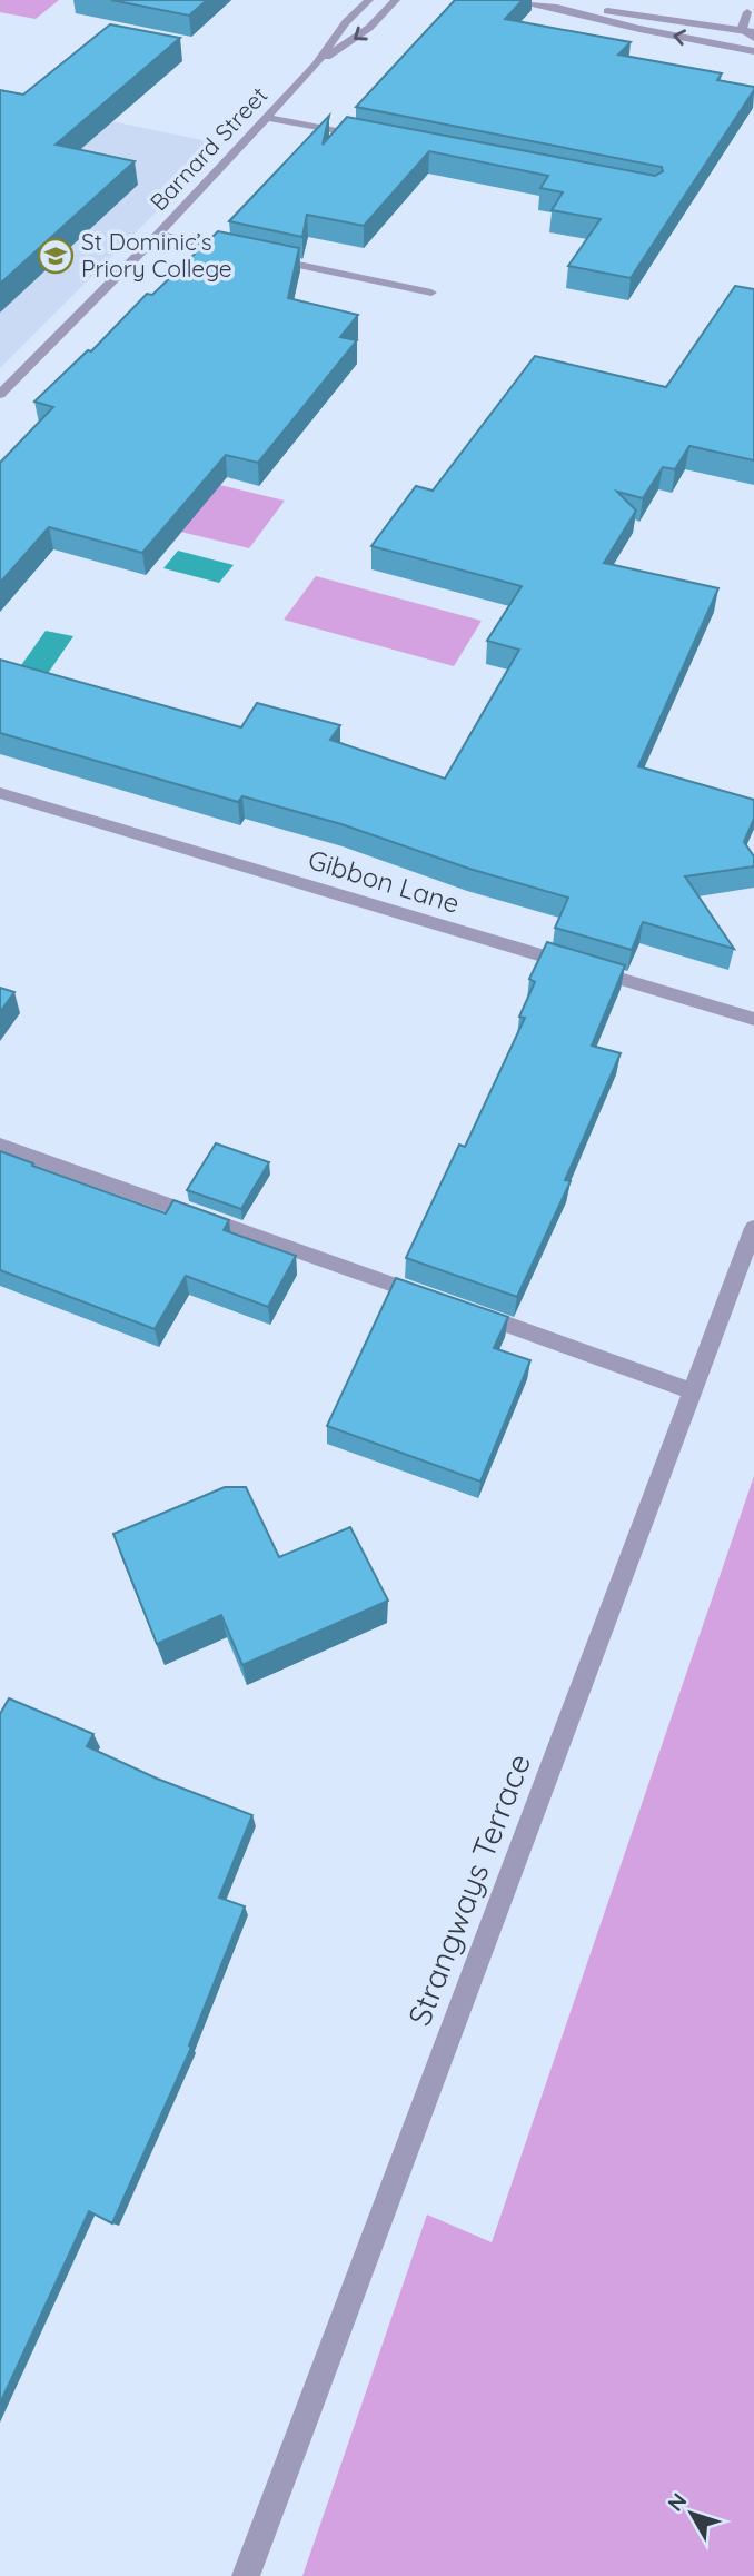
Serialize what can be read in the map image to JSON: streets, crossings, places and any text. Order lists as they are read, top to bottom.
{
  "streets": {
    "street": ["Barnard Street", "Gibbon Lane", "Strangways Terrace"]
  },
  "places": {
    "school or university": ["St Dominic’s Priory College"]
  },
  "north": "top left"
}
